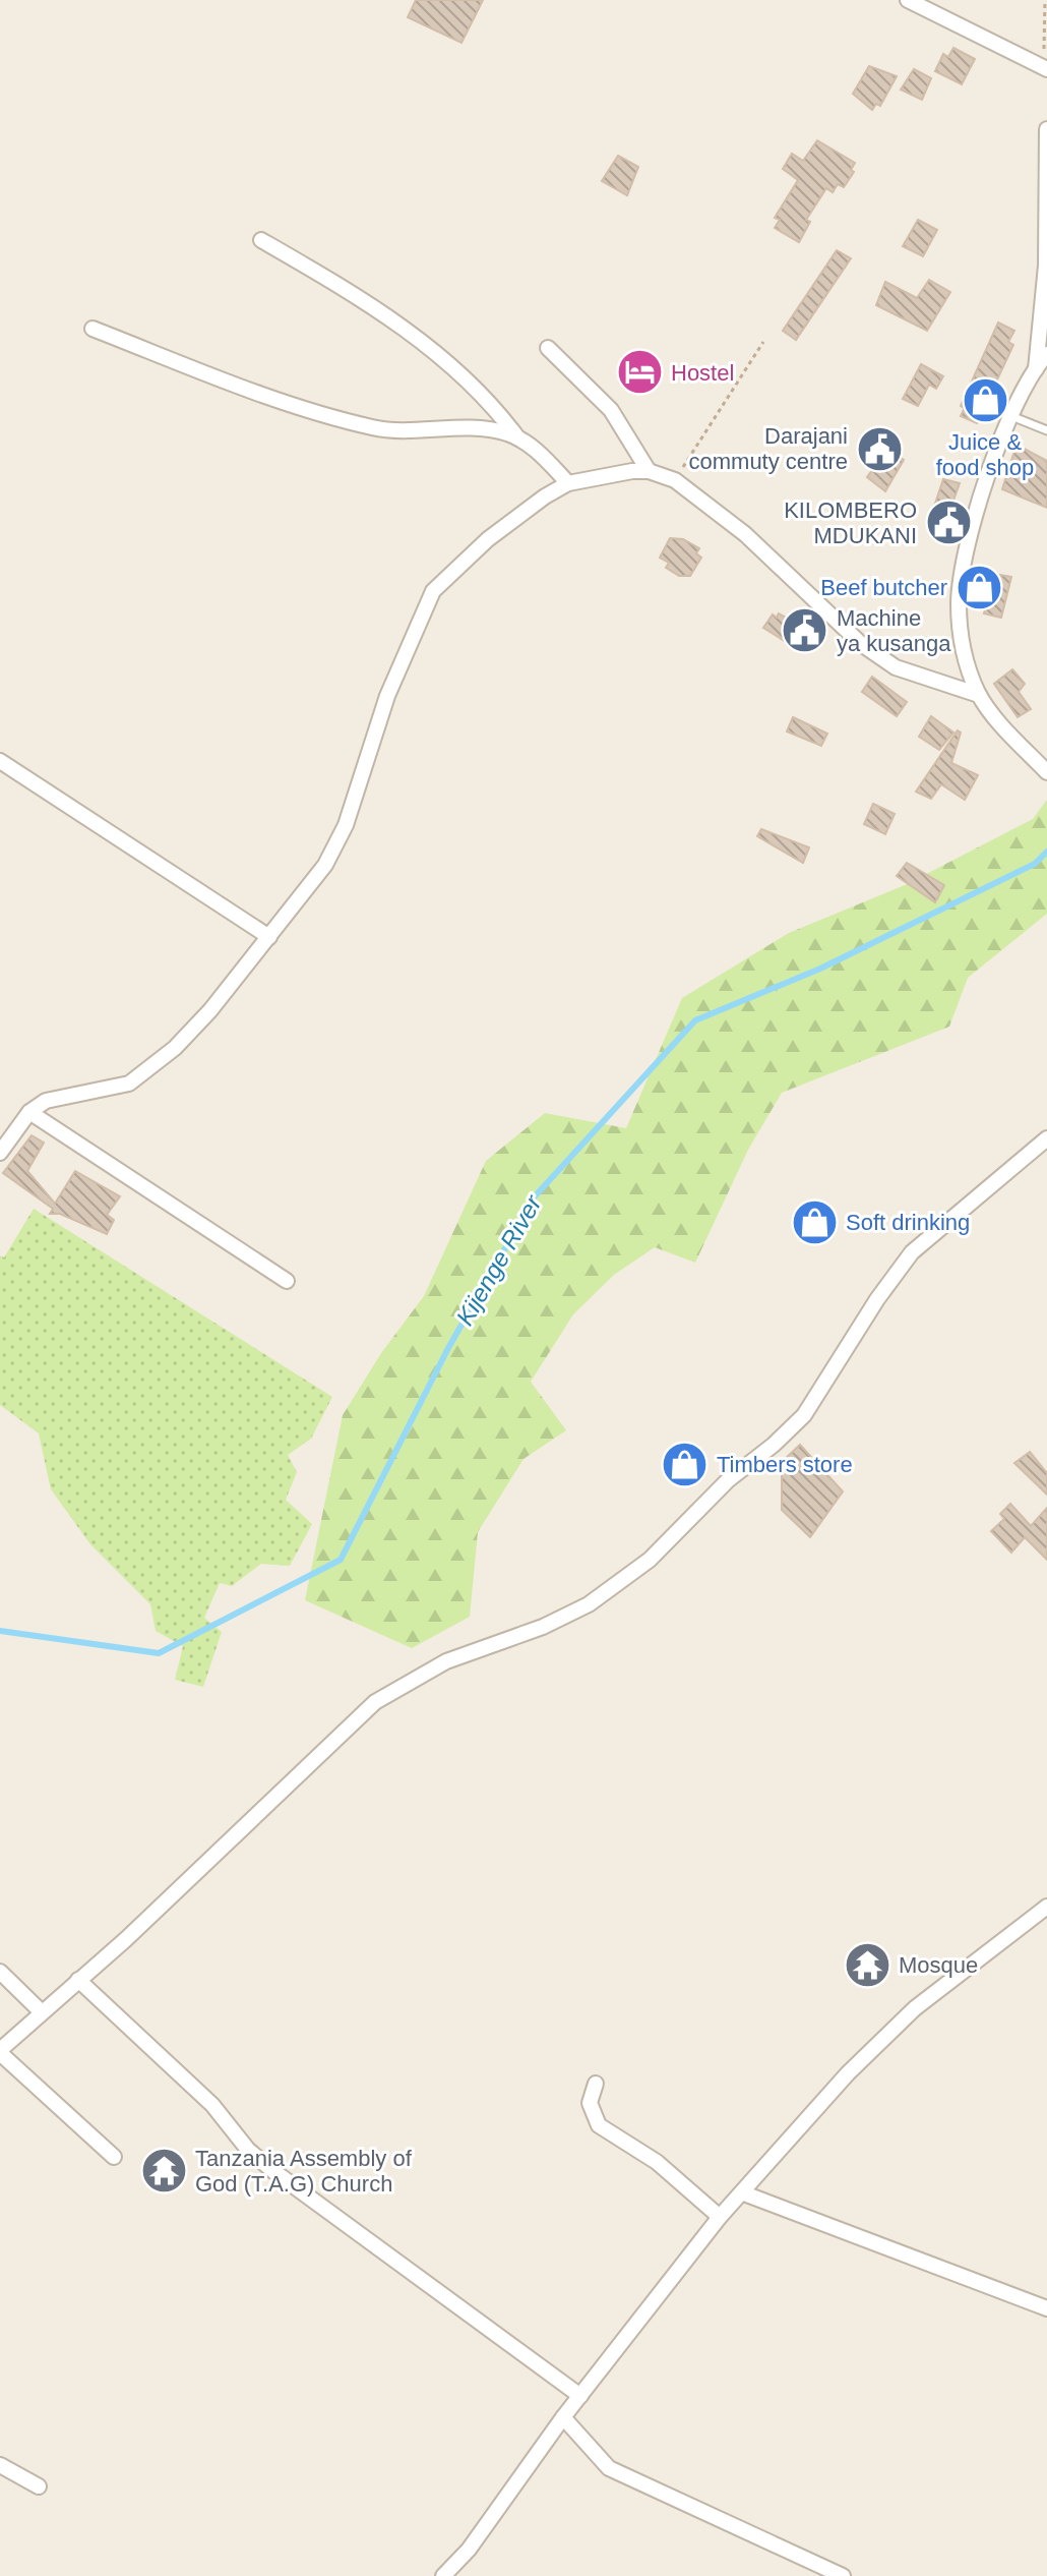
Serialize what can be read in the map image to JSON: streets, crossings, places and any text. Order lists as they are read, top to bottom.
{
  "water": ["Kijenge River"],
  "places": {
    "hotel": ["Hostel"],
    "shop": [
      "Juice & food shop",
      "Beef butcher",
      "Soft drinking",
      "Timbers store"
    ],
    "public building": ["Darajani commuty centre", "KILOMBERO MDUKANI", "Machine ya kusanga"],
    "temple": ["Mosque", "Tanzania Assembly of God (T.A.G) Church"]
  }
}
